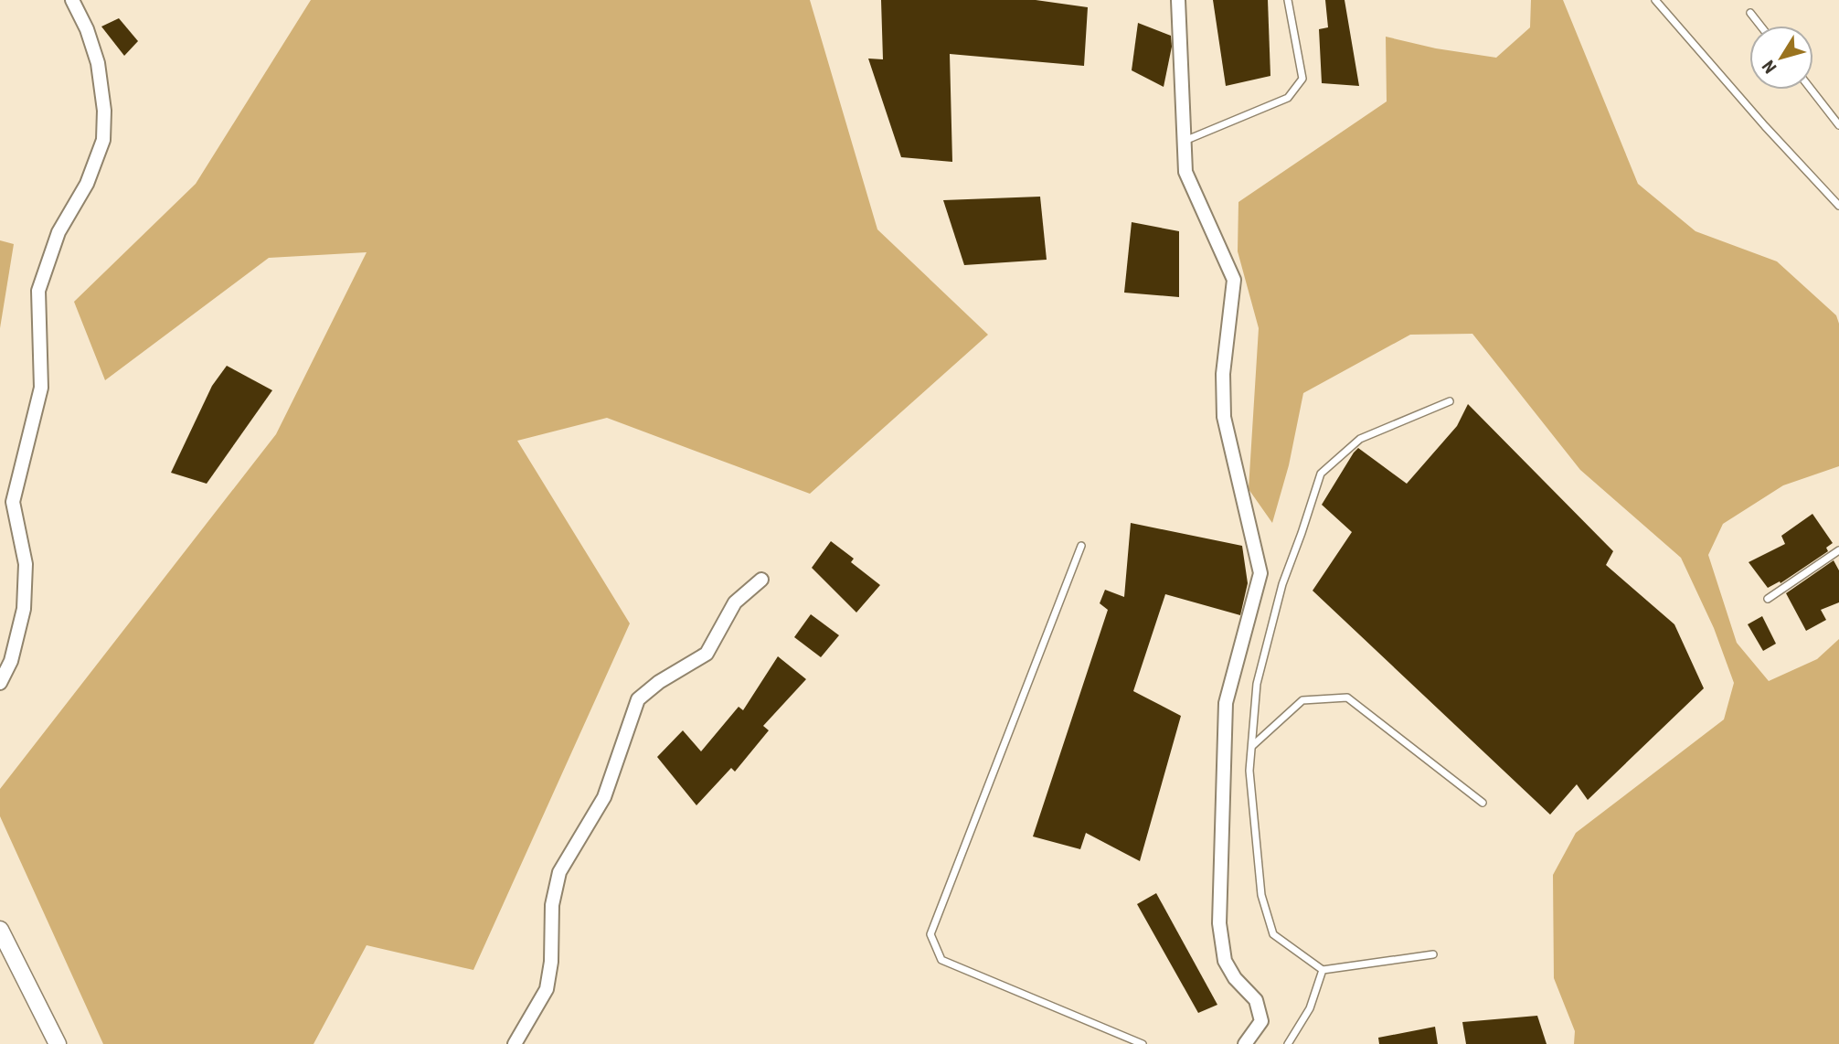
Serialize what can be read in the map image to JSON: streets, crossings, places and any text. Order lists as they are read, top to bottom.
{
  "north": "bottom left"
}
